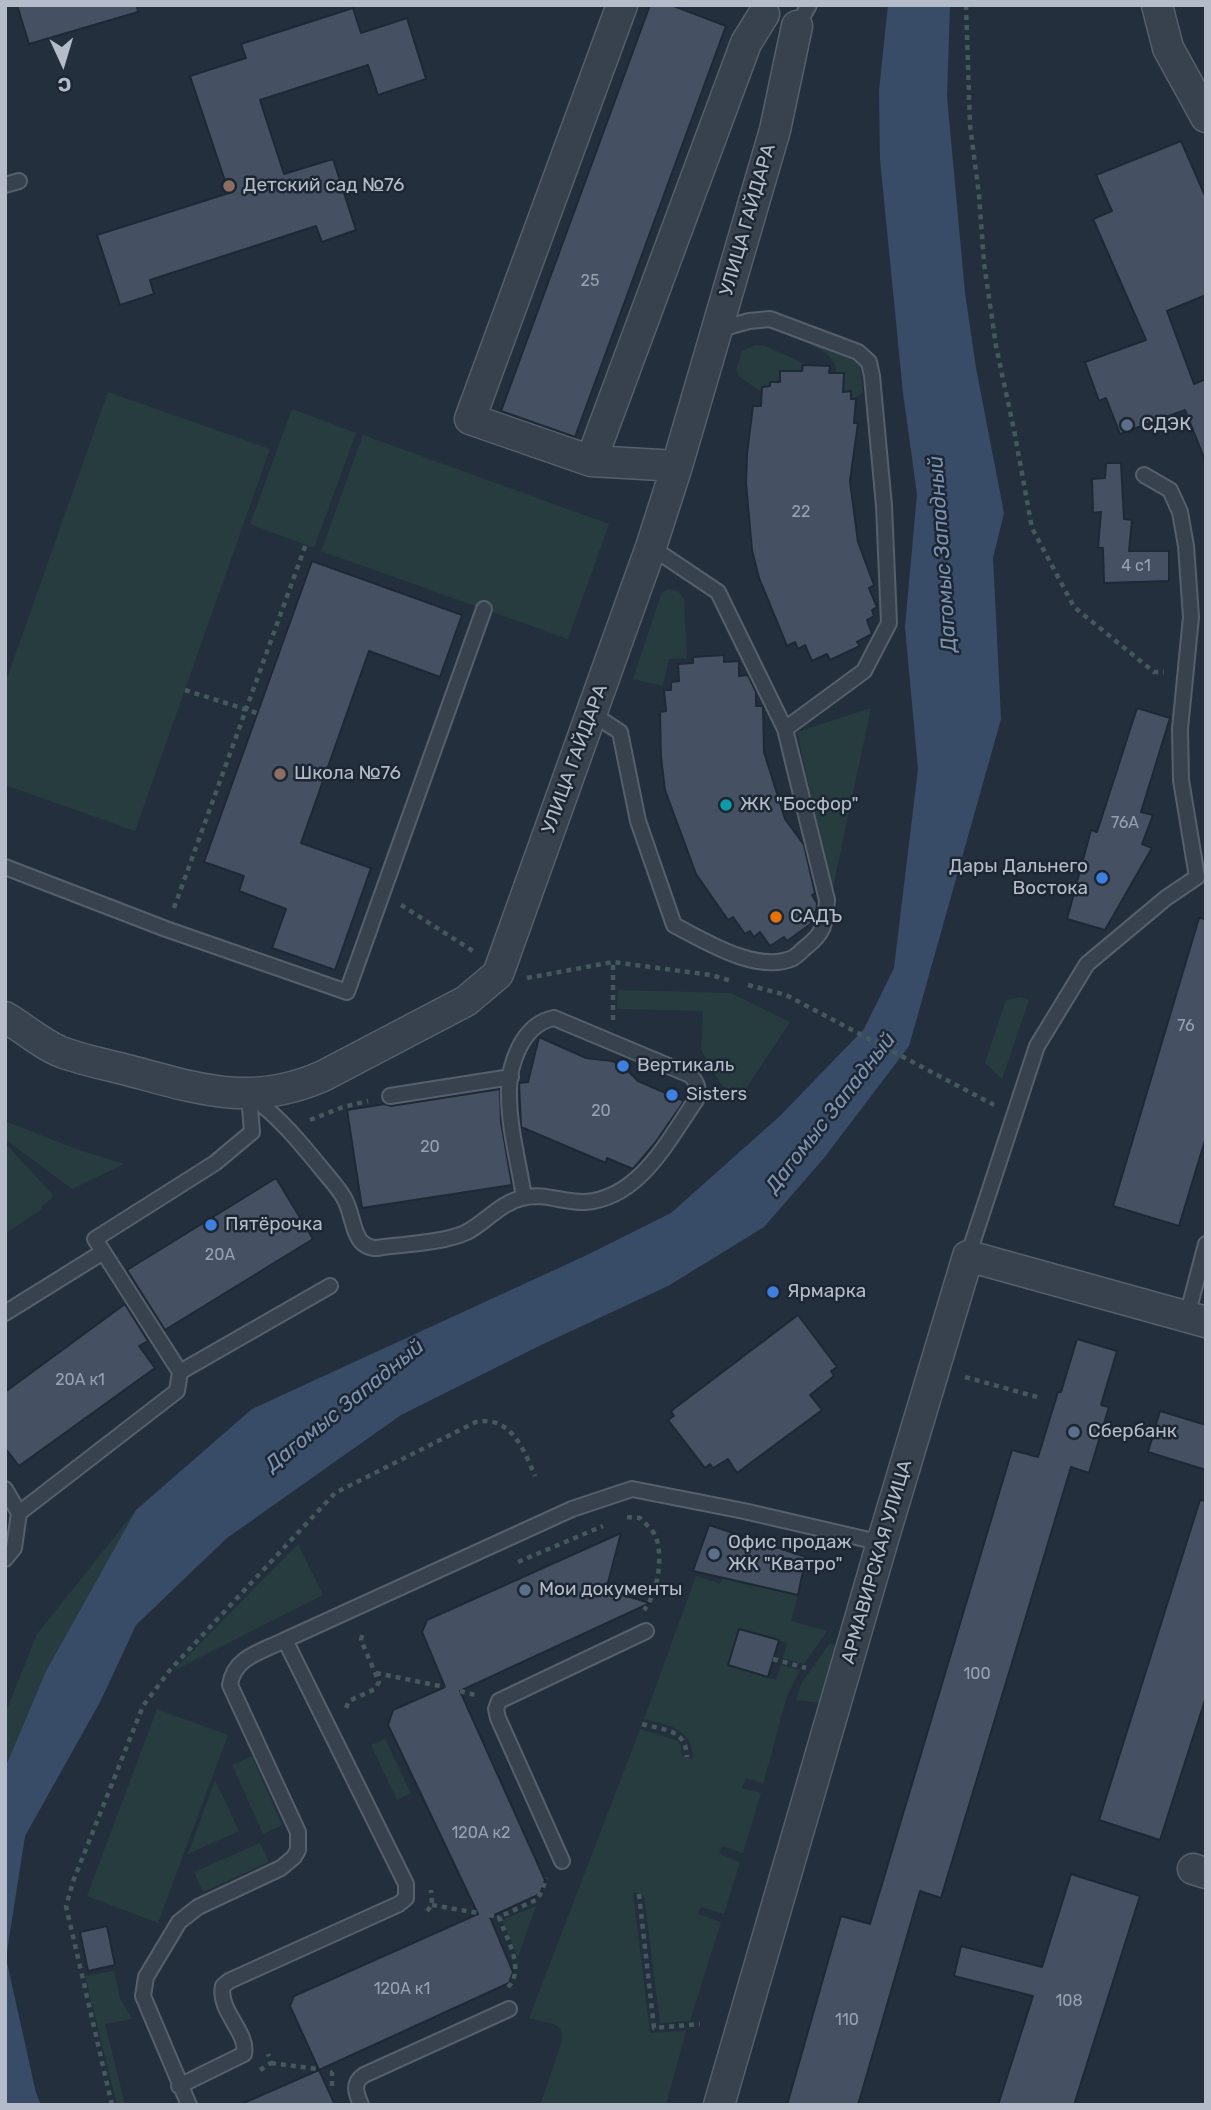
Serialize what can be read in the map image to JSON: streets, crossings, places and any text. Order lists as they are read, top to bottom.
{
  "streets": {
    "street": ["УЛИЦА ГАЙДАРА", "АРМАВИРСКАЯ УЛИЦА"]
  },
  "water": ["Дагомыс Западный"],
  "places": [
    "Детский сад №76",
    "СДЭК",
    "Школа №76",
    "ЖК \"Босфор\"",
    "Дары Дальнего Востока",
    "САДЪ",
    "Вертикаль",
    "Sisters",
    "Пятёрочка",
    "Ярмарка",
    "Сбербанк",
    "Офис продаж ЖК \"Кватро\"",
    "Мои документы"
  ],
  "house_numbers": [
    "25",
    "22",
    "4 с1",
    "76А",
    "76",
    "20",
    "20",
    "20А",
    "20А к1",
    "100",
    "120А к2",
    "120А к1",
    "108",
    "110"
  ],
  "north": "bottom"
}
